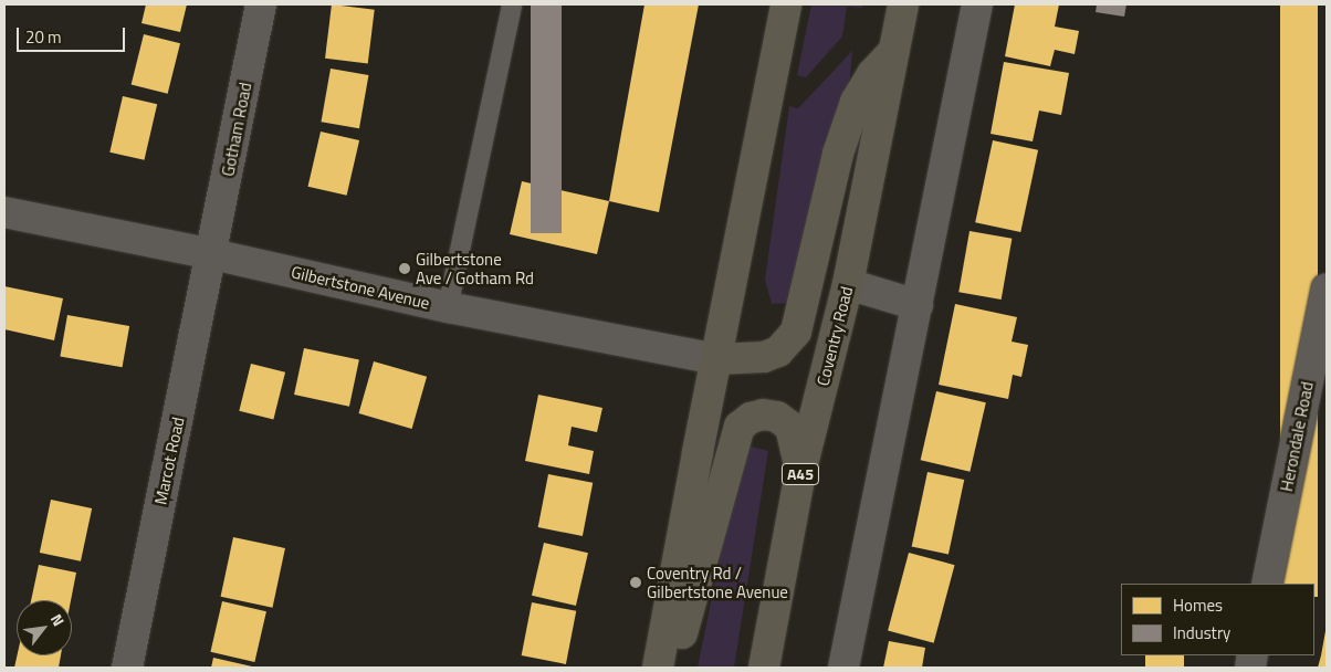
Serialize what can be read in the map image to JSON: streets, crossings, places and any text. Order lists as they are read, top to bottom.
{
  "streets": {
    "highway": ["Coventry Road", "A45"],
    "street": [
      "Gotham Road",
      "Gilbertstone Avenue",
      "Herondale Road",
      "Marcot Road"
    ]
  },
  "crossings": [
    ["Gotham Road", "Gilbertstone Avenue"],
    ["Gotham Road", "Marcot Road"],
    ["Gilbertstone Avenue", "Marcot Road"]
  ],
  "places": ["Gilbertstone Ave / Gotham Rd", "Coventry Rd / Gilbertstone Avenue"],
  "legend": ["Homes", "Industry"],
  "scale_bar": "20 m",
  "north": "top right"
}
